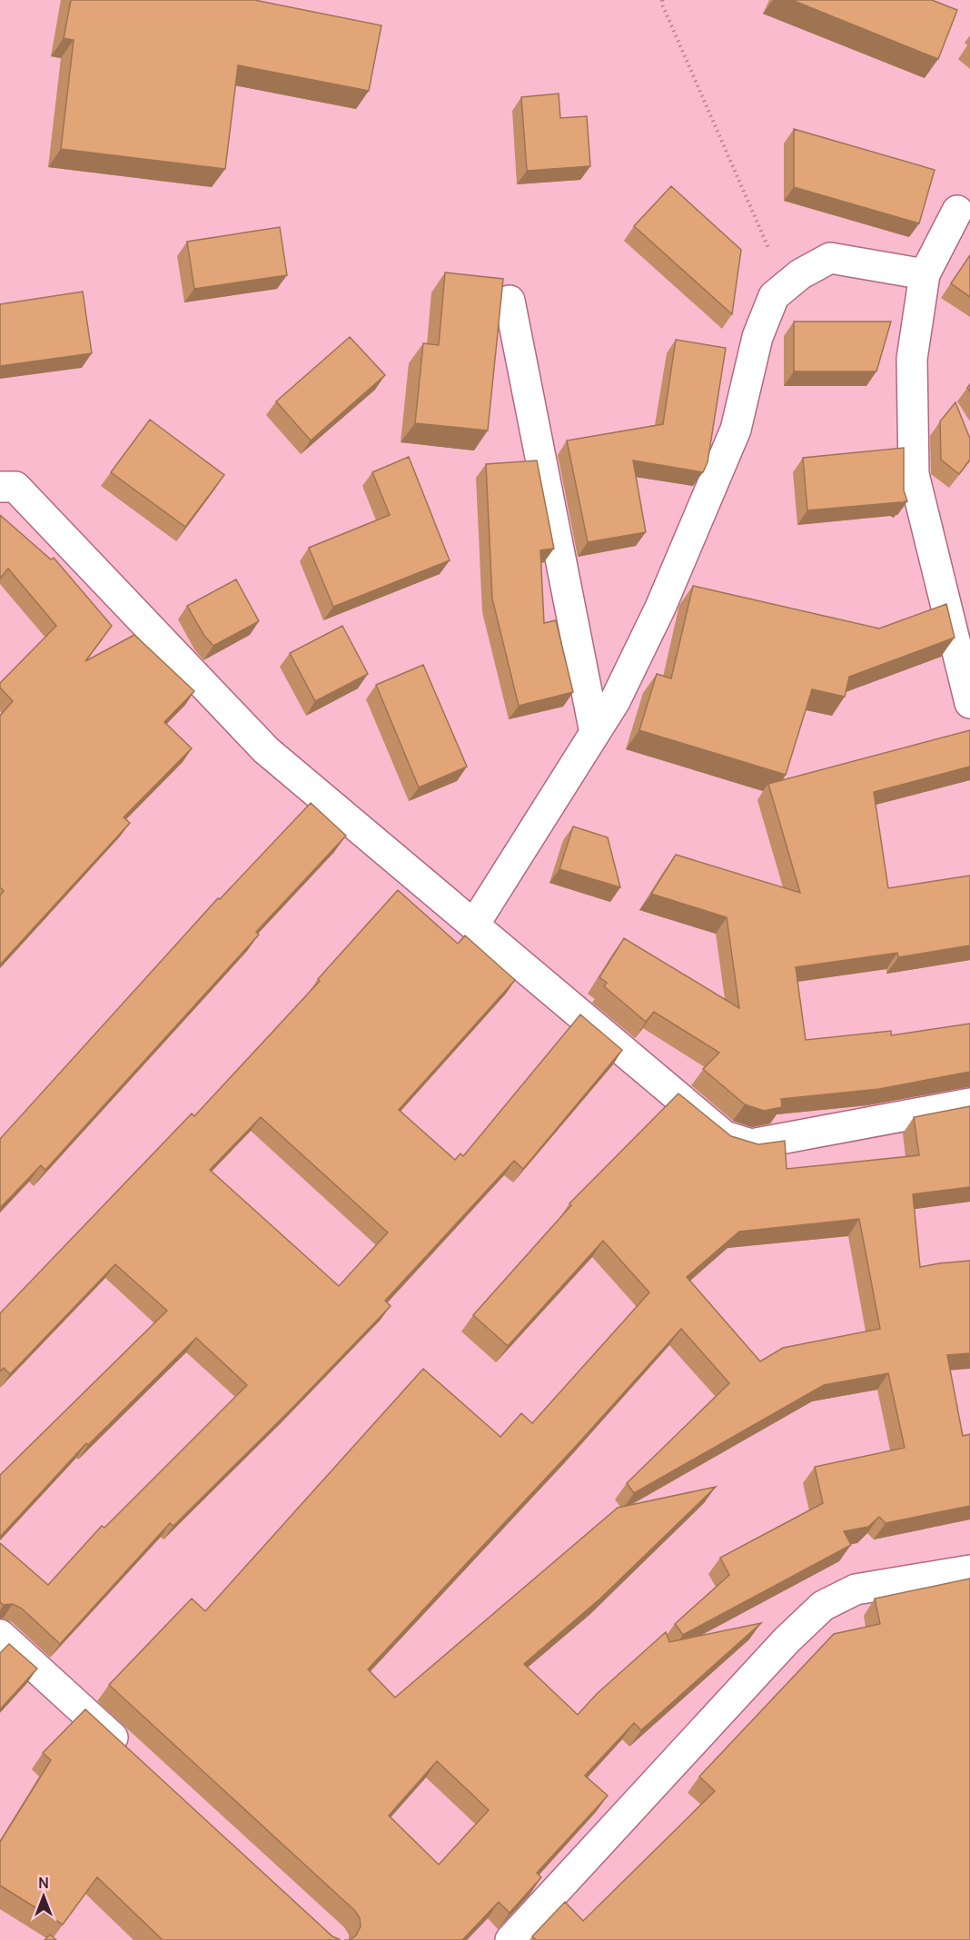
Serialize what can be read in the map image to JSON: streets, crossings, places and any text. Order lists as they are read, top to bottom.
{
  "north": "top"
}
